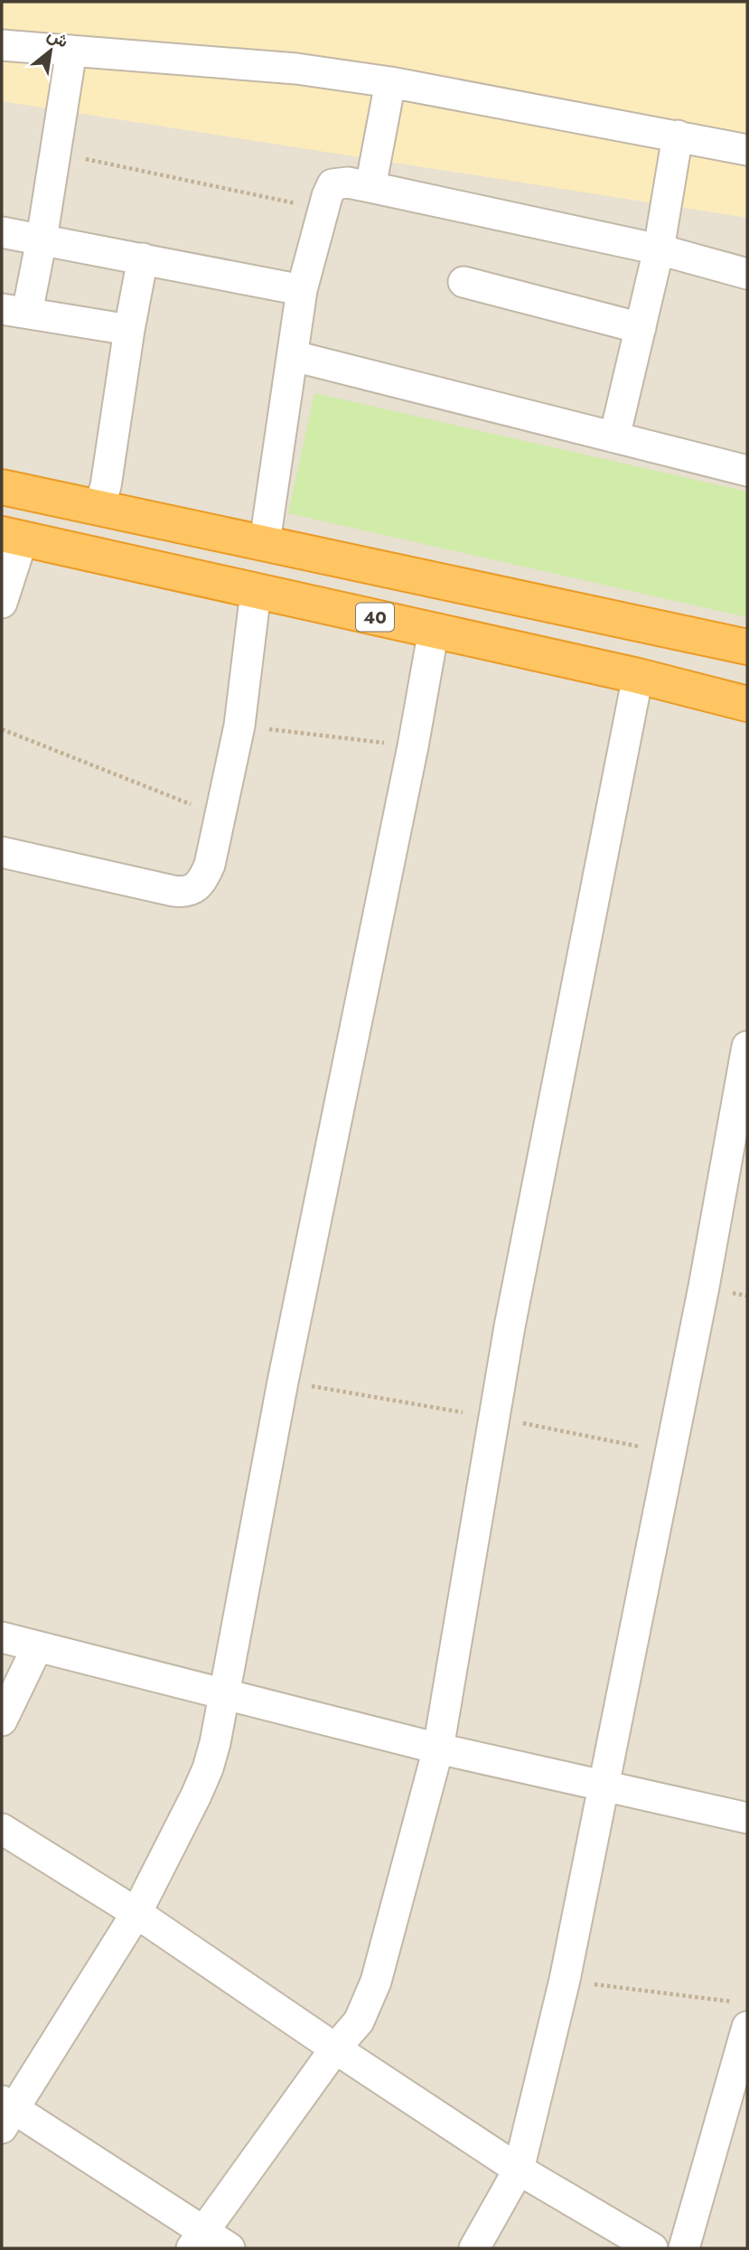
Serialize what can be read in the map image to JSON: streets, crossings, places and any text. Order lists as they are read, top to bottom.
{
  "streets": {
    "highway": ["40"]
  },
  "north": "top right"
}
